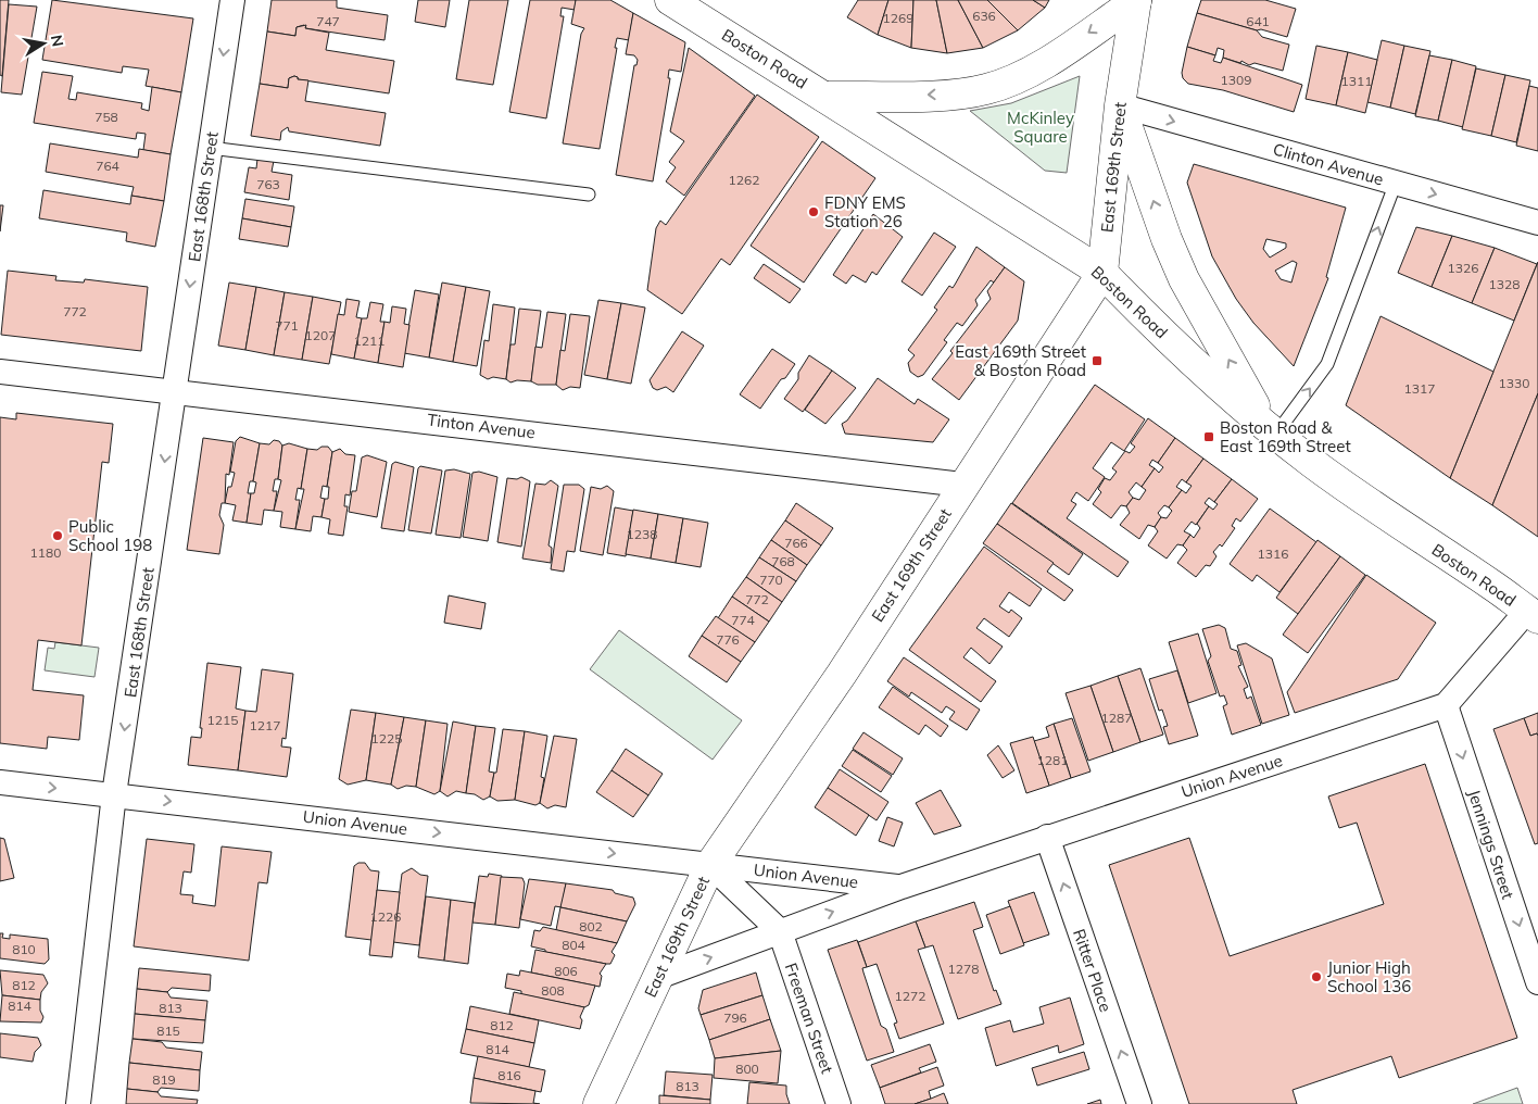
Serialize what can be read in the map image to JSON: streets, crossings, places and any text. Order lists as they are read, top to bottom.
{
  "streets": {
    "main road": ["Boston Road", "East 169th Street"],
    "street": [
      "Clinton Avenue",
      "East 168th Street",
      "Tinton Avenue",
      "Union Avenue",
      "Jennings Street",
      "Ritter Place",
      "Freeman Street"
    ]
  },
  "crossings": [
    ["Boston Road", "East 169th Street"],
    ["Clinton Avenue", "East 169th Street"],
    ["East 169th Street", "Tinton Avenue"],
    ["East 169th Street", "Union Avenue"],
    ["East 168th Street", "Tinton Avenue"],
    ["East 168th Street", "Union Avenue"],
    ["Union Avenue", "Jennings Street"],
    ["Union Avenue", "Ritter Place"],
    ["Union Avenue", "Freeman Street"]
  ],
  "one_way": [
    "Clinton Avenue",
    "East 168th Street",
    "Union Avenue",
    "Jennings Street",
    "Ritter Place"
  ],
  "parks": ["McKinley Square"],
  "places": {
    "other": ["FDNY EMS Station 26", "Public School 198", "Junior High School 136"],
    "transit": ["East 169th Street & Boston Road", "Boston Road & East 169th Street"]
  },
  "house_numbers": [
    "636",
    "1269",
    "747",
    "641",
    "1309",
    "1311",
    "758",
    "764",
    "1262",
    "763",
    "1326",
    "1328",
    "772",
    "771",
    "1207",
    "1211",
    "1330",
    "1317",
    "1238",
    "766",
    "1180",
    "1316",
    "768",
    "770",
    "772",
    "774",
    "776",
    "1287",
    "1215",
    "1217",
    "1225",
    "1281",
    "1226",
    "802",
    "804",
    "810",
    "1278",
    "806",
    "812",
    "808",
    "1272",
    "814",
    "813",
    "796",
    "812",
    "815",
    "814",
    "800",
    "816",
    "819",
    "813"
  ],
  "north": "right"
}
